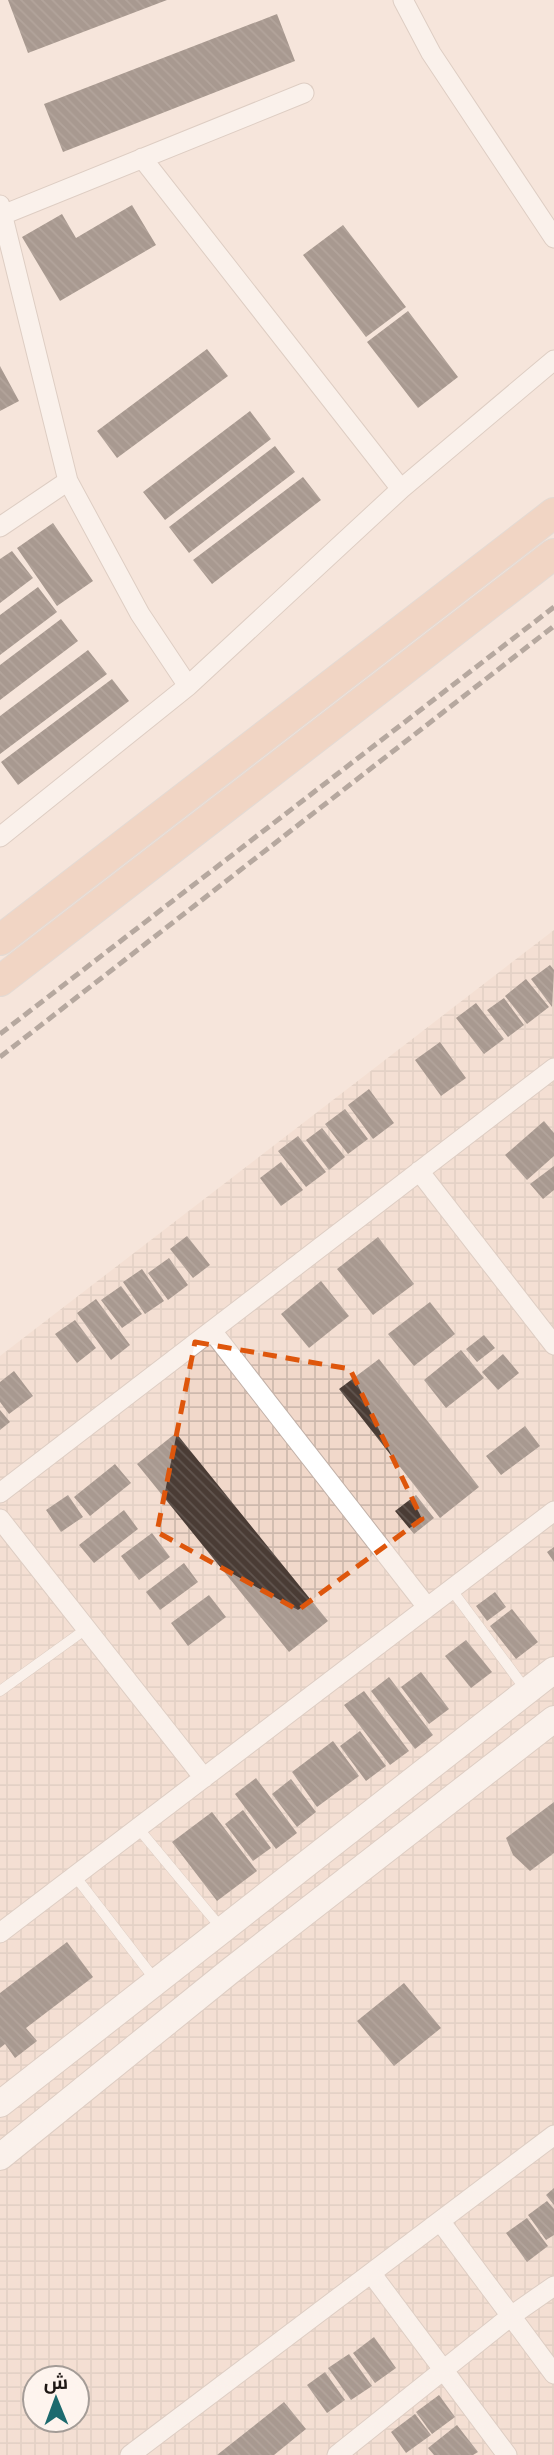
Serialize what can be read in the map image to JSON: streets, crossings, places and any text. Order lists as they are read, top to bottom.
{
  "north": "top"
}
